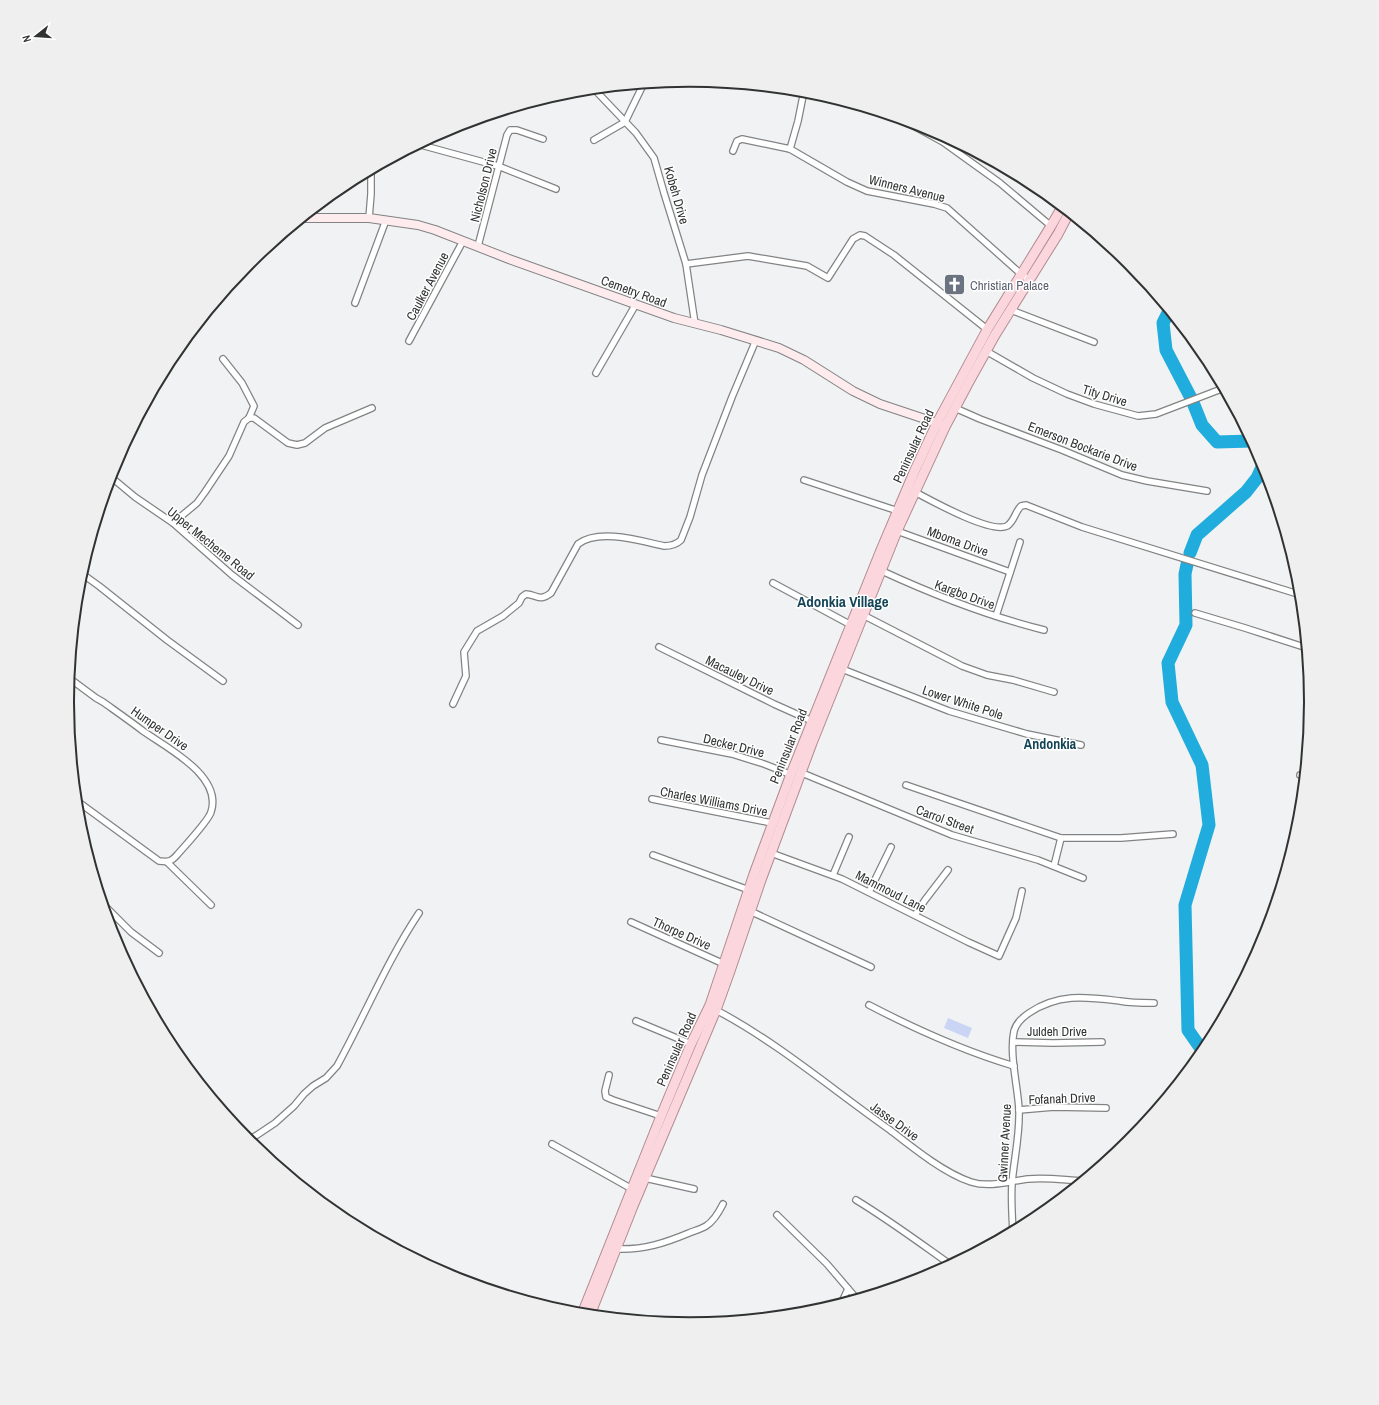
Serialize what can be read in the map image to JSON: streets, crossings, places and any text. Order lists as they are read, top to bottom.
{
  "streets": {
    "main road": ["Peninsular Road"],
    "street": [
      "Nicholson Drive",
      "Winners Avenue",
      "Kobeh Drive",
      "Caulker Avenue",
      "Cemetry Road",
      "Tity Drive",
      "Emerson Bockarie Drive",
      "Mboma Drive",
      "Upper Mecheme Road",
      "Kargbo Drive",
      "Macauley Drive",
      "Lower White Pole",
      "Humper Drive",
      "Decker Drive",
      "Charles Williams Drive",
      "Carrol Street",
      "Mammoud Lane",
      "Thorpe Drive",
      "Juldeh Drive",
      "Fofanah Drive",
      "Jasse Drive",
      "Gwinner Avenue"
    ]
  },
  "crossings": [
    ["Nicholson Drive", "Cemetry Road"],
    ["Winners Avenue", "Peninsular Road"],
    ["Kobeh Drive", "Cemetry Road"],
    ["Caulker Avenue", "Cemetry Road"],
    ["Cemetry Road", "Peninsular Road"],
    ["Tity Drive", "Peninsular Road"],
    ["Peninsular Road", "Emerson Bockarie Drive"],
    ["Peninsular Road", "Mboma Drive"],
    ["Peninsular Road", "Kargbo Drive"],
    ["Peninsular Road", "Macauley Drive"],
    ["Peninsular Road", "Lower White Pole"],
    ["Peninsular Road", "Decker Drive"],
    ["Peninsular Road", "Charles Williams Drive"],
    ["Peninsular Road", "Carrol Street"],
    ["Peninsular Road", "Mammoud Lane"],
    ["Peninsular Road", "Thorpe Drive"],
    ["Peninsular Road", "Jasse Drive"],
    ["Decker Drive", "Carrol Street"],
    ["Juldeh Drive", "Gwinner Avenue"],
    ["Fofanah Drive", "Gwinner Avenue"],
    ["Jasse Drive", "Gwinner Avenue"]
  ],
  "districts": ["Adonkia Village", "Andonkia"],
  "places": {
    "church": ["Christian Palace"]
  },
  "north": "left"
}
